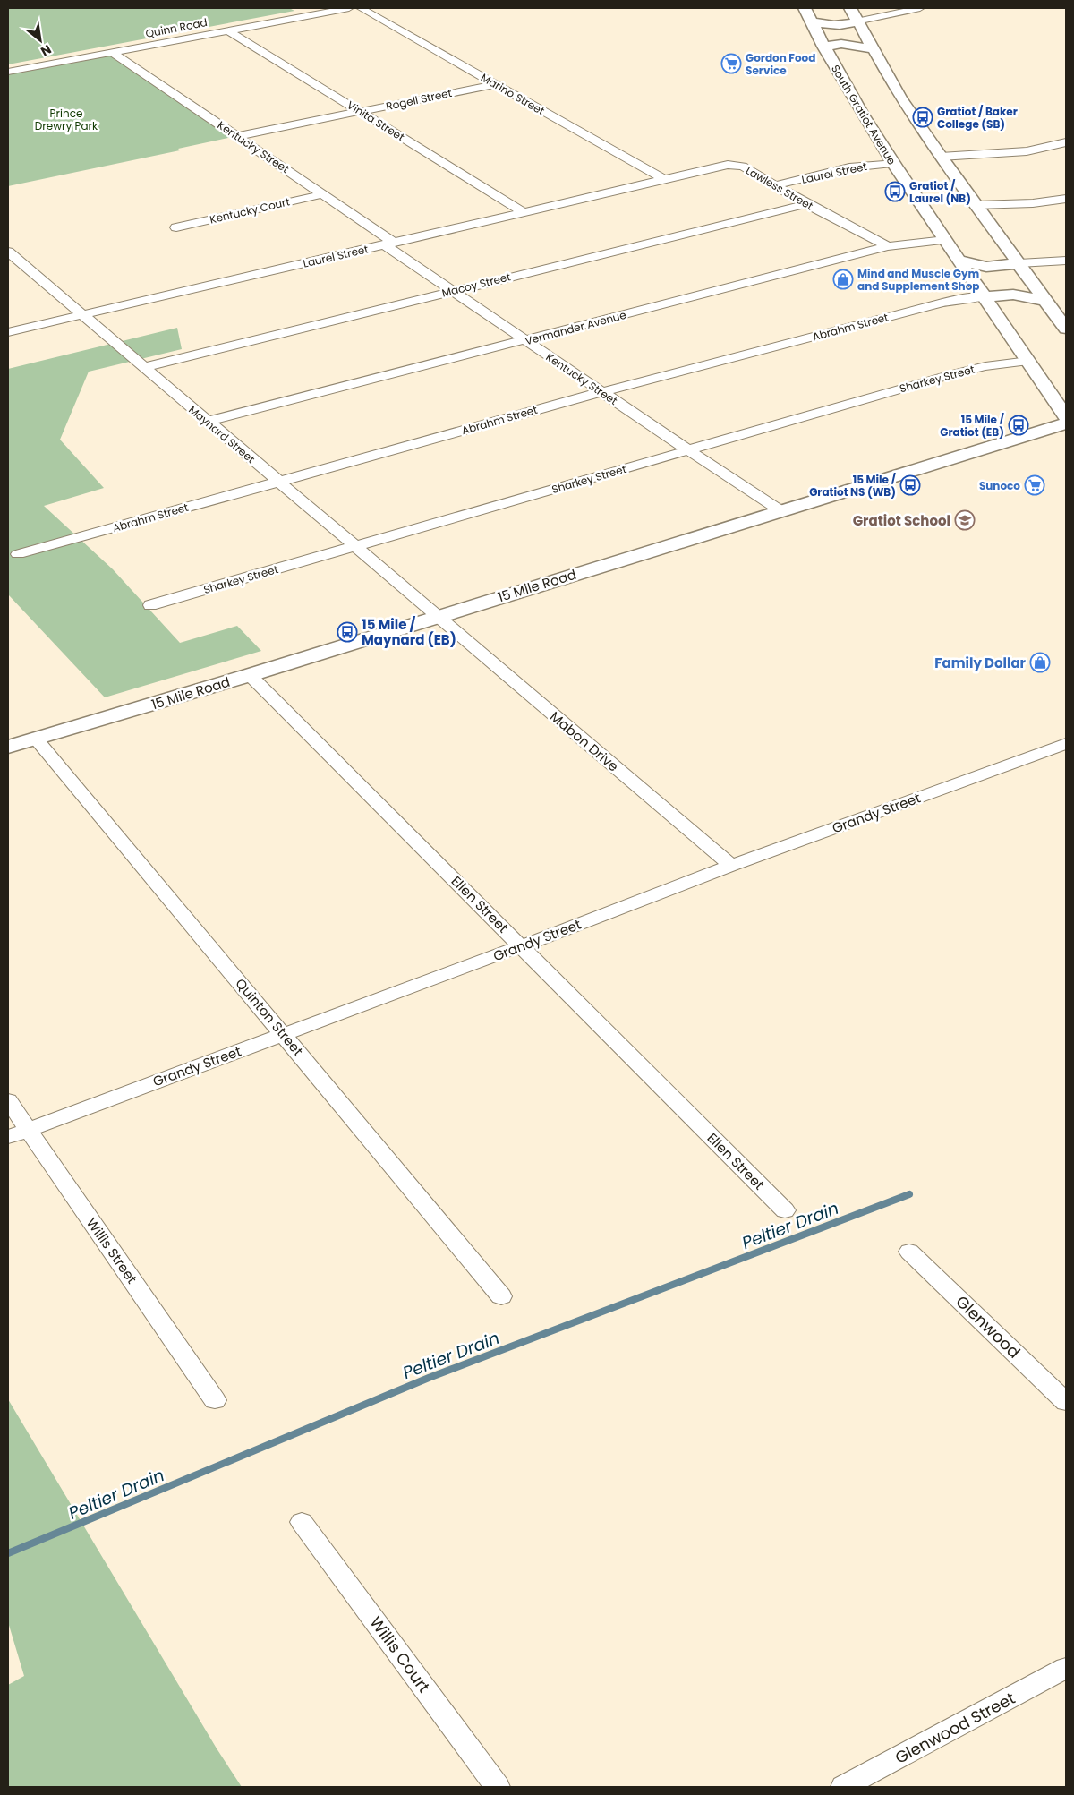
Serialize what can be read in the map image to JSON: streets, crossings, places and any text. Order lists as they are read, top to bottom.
{
  "streets": {
    "main road": ["South Gratiot Avenue", "15 Mile Road"],
    "street": [
      "Quinn Road",
      "Marino Street",
      "Rogell Street",
      "Vinita Street",
      "Kentucky Street",
      "Laurel Street",
      "Lawless Street",
      "Kentucky Court",
      "Macoy Street",
      "Abrahm Street",
      "Vermander Avenue",
      "Sharkey Street",
      "Maynard Street",
      "Mabon Drive",
      "Grandy Street",
      "Ellen Street",
      "Quinton Street",
      "Willis Street",
      "Glenwood",
      "Willis Court",
      "Glenwood Street"
    ]
  },
  "crossings": [
    ["Quinn Road", "Vinita Street"],
    ["Quinn Road", "Kentucky Street"],
    ["Marino Street", "Rogell Street"],
    ["Marino Street", "Laurel Street"],
    ["Marino Street", "Lawless Street"],
    ["Rogell Street", "Vinita Street"],
    ["Rogell Street", "Kentucky Street"],
    ["South Gratiot Avenue", "Laurel Street"],
    ["South Gratiot Avenue", "Abrahm Street"],
    ["South Gratiot Avenue", "Vermander Avenue"],
    ["South Gratiot Avenue", "Sharkey Street"],
    ["Vinita Street", "Laurel Street"],
    ["Kentucky Street", "Laurel Street"],
    ["Kentucky Street", "Kentucky Court"],
    ["Kentucky Street", "Macoy Street"],
    ["Kentucky Street", "Abrahm Street"],
    ["Kentucky Street", "Vermander Avenue"],
    ["Kentucky Street", "Sharkey Street"],
    ["Kentucky Street", "15 Mile Road"],
    ["Laurel Street", "Lawless Street"],
    ["Laurel Street", "Maynard Street"],
    ["Lawless Street", "Macoy Street"],
    ["Lawless Street", "Vermander Avenue"],
    ["Macoy Street", "Maynard Street"],
    ["Abrahm Street", "Maynard Street"],
    ["Vermander Avenue", "Maynard Street"],
    ["Sharkey Street", "Maynard Street"],
    ["Maynard Street", "15 Mile Road"],
    ["Maynard Street", "Mabon Drive"],
    ["15 Mile Road", "Mabon Drive"],
    ["15 Mile Road", "Ellen Street"],
    ["15 Mile Road", "Quinton Street"],
    ["Mabon Drive", "Grandy Street"],
    ["Grandy Street", "Ellen Street"],
    ["Grandy Street", "Quinton Street"],
    ["Grandy Street", "Willis Street"]
  ],
  "water": ["Peltier Drain"],
  "parks": ["Prince Drewry Park"],
  "places": {
    "supermarket": ["Gordon Food Service", "Sunoco"],
    "bus stop": [
      "Gratiot / Baker College (SB)",
      "Gratiot / Laurel (NB)",
      "15 Mile / Gratiot (EB)",
      "15 Mile / Gratiot NS (WB)",
      "15 Mile / Maynard (EB)"
    ],
    "shop": ["Mind and Muscle Gym and Supplement Shop", "Family Dollar"],
    "school or university": ["Gratiot School"]
  },
  "north": "bottom right"
}
